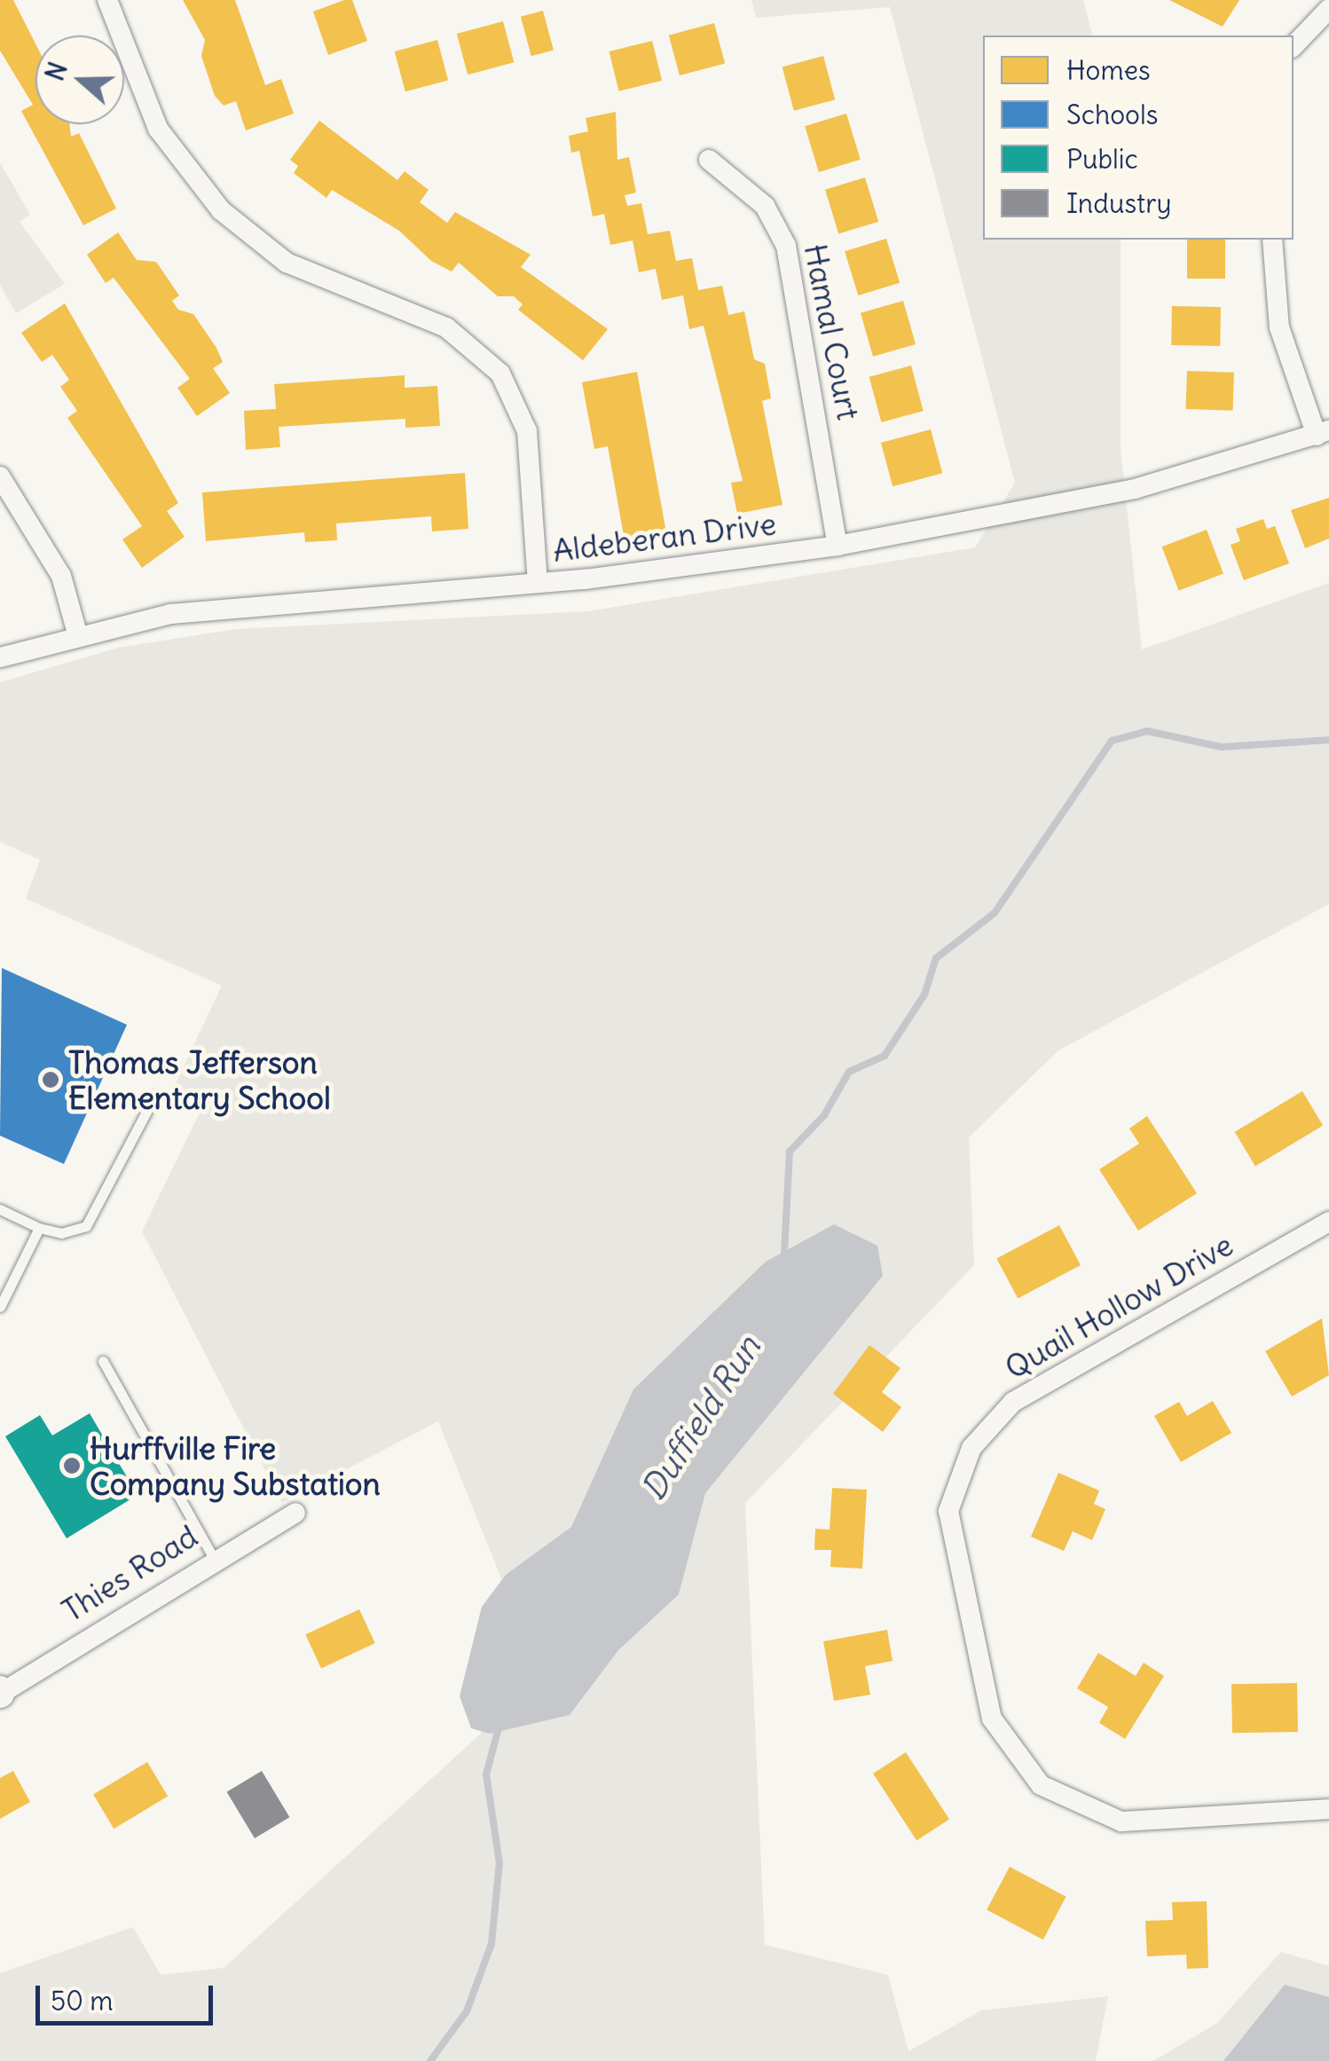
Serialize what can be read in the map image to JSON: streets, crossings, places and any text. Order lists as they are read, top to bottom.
{
  "streets": {
    "street": [
      "Hamal Court",
      "Aldeberan Drive",
      "Quail Hollow Drive",
      "Thies Road"
    ]
  },
  "crossings": [
    ["Hamal Court", "Aldeberan Drive"]
  ],
  "water": ["Duffield Run"],
  "places": ["Thomas Jefferson Elementary School", "Hurffville Fire Company Substation"],
  "legend": [
    "Homes",
    "Schools",
    "Public",
    "Industry"
  ],
  "scale_bar": "50 m",
  "north": "left"
}
